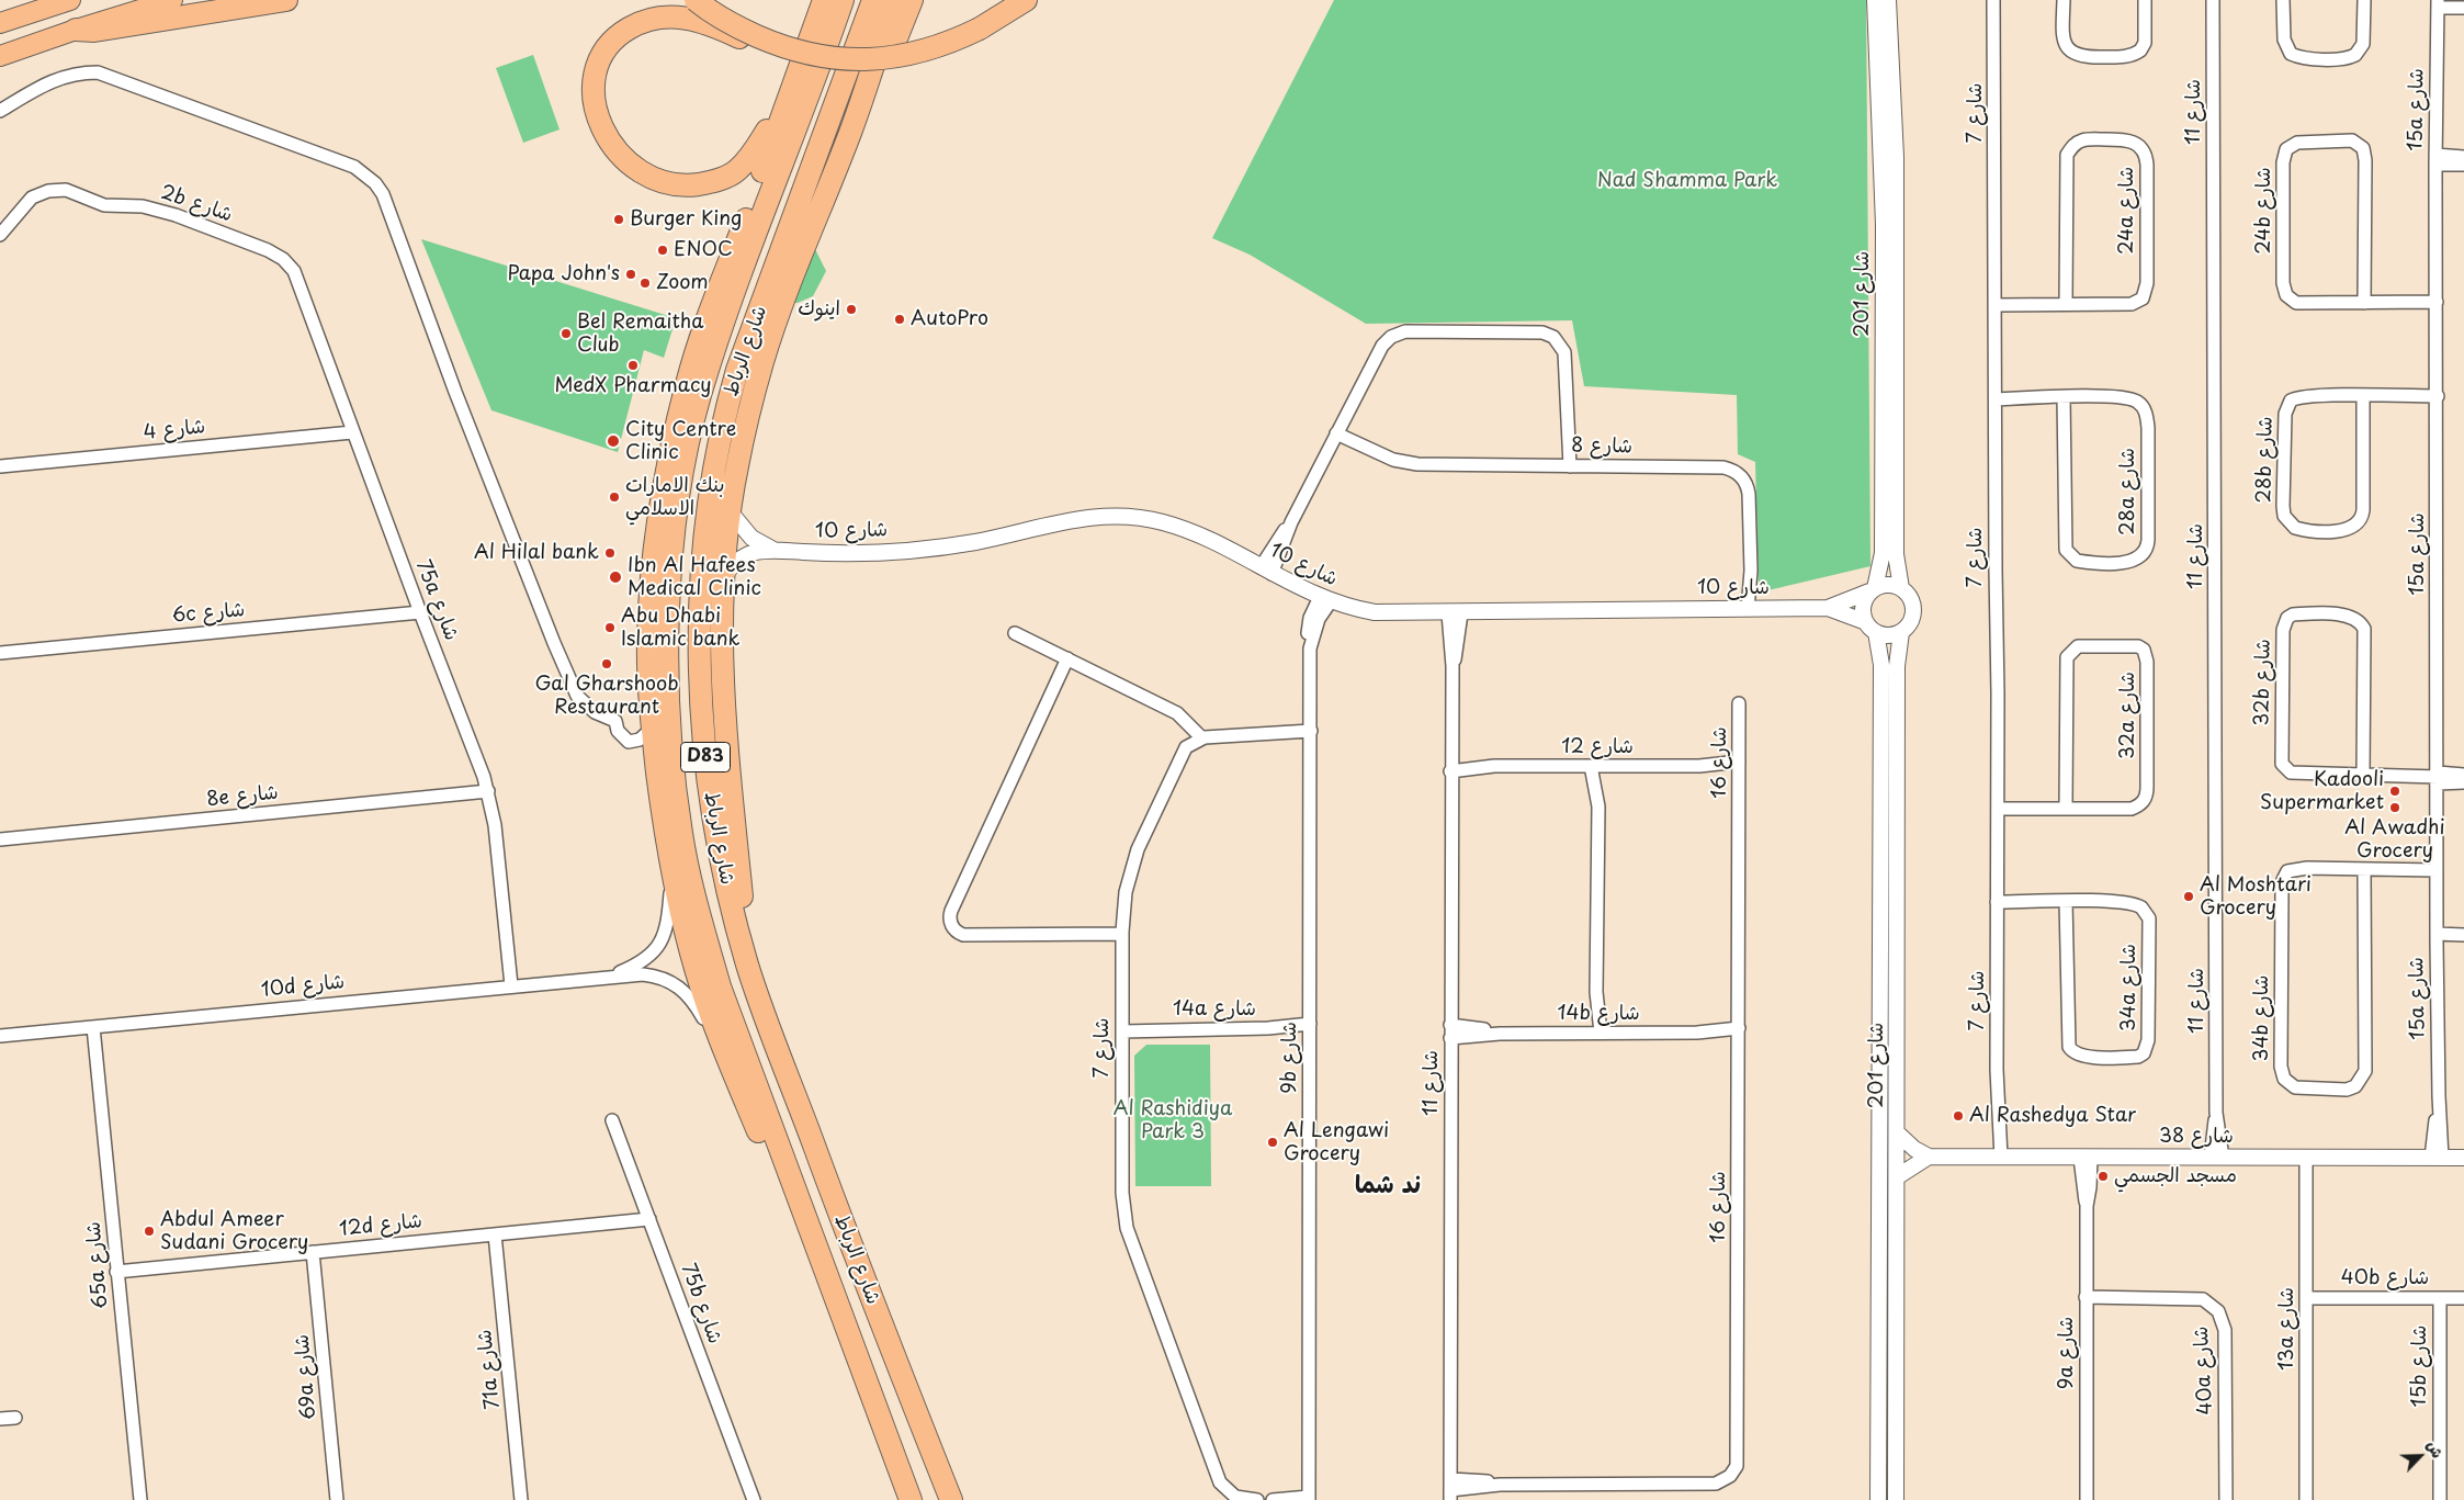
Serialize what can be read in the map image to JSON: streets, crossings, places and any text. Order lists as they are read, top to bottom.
{
  "streets": {
    "highway": ["شارع الرباط", "D83"],
    "street": [
      "15a شارع",
      "شارع 11",
      "شارع 7",
      "2b شارع",
      "24a شارع",
      "24b شارع",
      "شارع 201",
      "شارع 4",
      "شارع 8",
      "28b شارع",
      "28a شارع",
      "شارع 10",
      "75a شارع",
      "6c شارع",
      "32b شارع",
      "32a شارع",
      "شارع 12",
      "شارع 16",
      "8e شارع",
      "10d شارع",
      "34a شارع",
      "14a شارع",
      "14b شارع",
      "34b شارع",
      "9b شارع",
      "شارع 38",
      "12d شارع",
      "65a شارع",
      "40b شارع",
      "75b شارع",
      "13a شارع",
      "9a شارع",
      "15b شارع",
      "71a شارع",
      "40a شارع",
      "69a شارع"
    ]
  },
  "crossings": [
    ["15a شارع", "24b شارع"],
    ["15a شارع", "28b شارع"],
    ["15a شارع", "32b شارع"],
    ["15a شارع", "34b شارع"],
    ["15a شارع", "شارع 38"],
    ["شارع 11", "شارع 10"],
    ["شارع 11", "شارع 12"],
    ["شارع 11", "شارع 16"],
    ["شارع 11", "14b شارع"],
    ["شارع 11", "شارع 38"],
    ["شارع 7", "24a شارع"],
    ["شارع 7", "28a شارع"],
    ["شارع 7", "32a شارع"],
    ["شارع 7", "34a شارع"],
    ["شارع 7", "14a شارع"],
    ["شارع 7", "شارع 38"],
    ["2b شارع", "75a شارع"],
    ["شارع 201", "شارع 10"],
    ["شارع 4", "75a شارع"],
    ["شارع 8", "شارع 10"],
    ["شارع 10", "9b شارع"],
    ["75a شارع", "6c شارع"],
    ["75a شارع", "8e شارع"],
    ["75a شارع", "10d شارع"],
    ["شارع 12", "شارع 16"],
    ["شارع 16", "14b شارع"],
    ["10d شارع", "65a شارع"],
    ["14a شارع", "9b شارع"],
    ["شارع 38", "13a شارع"],
    ["شارع 38", "9a شارع"],
    ["12d شارع", "65a شارع"],
    ["12d شارع", "75b شارع"],
    ["12d شارع", "71a شارع"],
    ["12d شارع", "69a شارع"],
    ["40b شارع", "13a شارع"],
    ["40b شارع", "15b شارع"],
    ["9a شارع", "40a شارع"]
  ],
  "districts": ["ند شما"],
  "parks": ["Nad Shamma Park", "Al Rashidiya Park 3"],
  "places": [
    "Burger King",
    "ENOC",
    "Papa John's",
    "Zoom",
    "اينوك",
    "AutoPro",
    "Bel Remaitha Club",
    "MedX Pharmacy",
    "City Centre Clinic",
    "بنك الامارات الاسلامي",
    "Al Hilal bank",
    "Ibn Al Hafees Medical Clinic",
    "Abu Dhabi Islamic bank",
    "Gal Gharshoob Restaurant",
    "Kadooli Supermarket",
    "Al Awadhi Grocery",
    "Al Moshtari Grocery",
    "Al Rashedya Star",
    "Al Lengawi Grocery",
    "مسجد الجسمي",
    "Abdul Ameer Sudani Grocery"
  ],
  "north": "top right"
}
